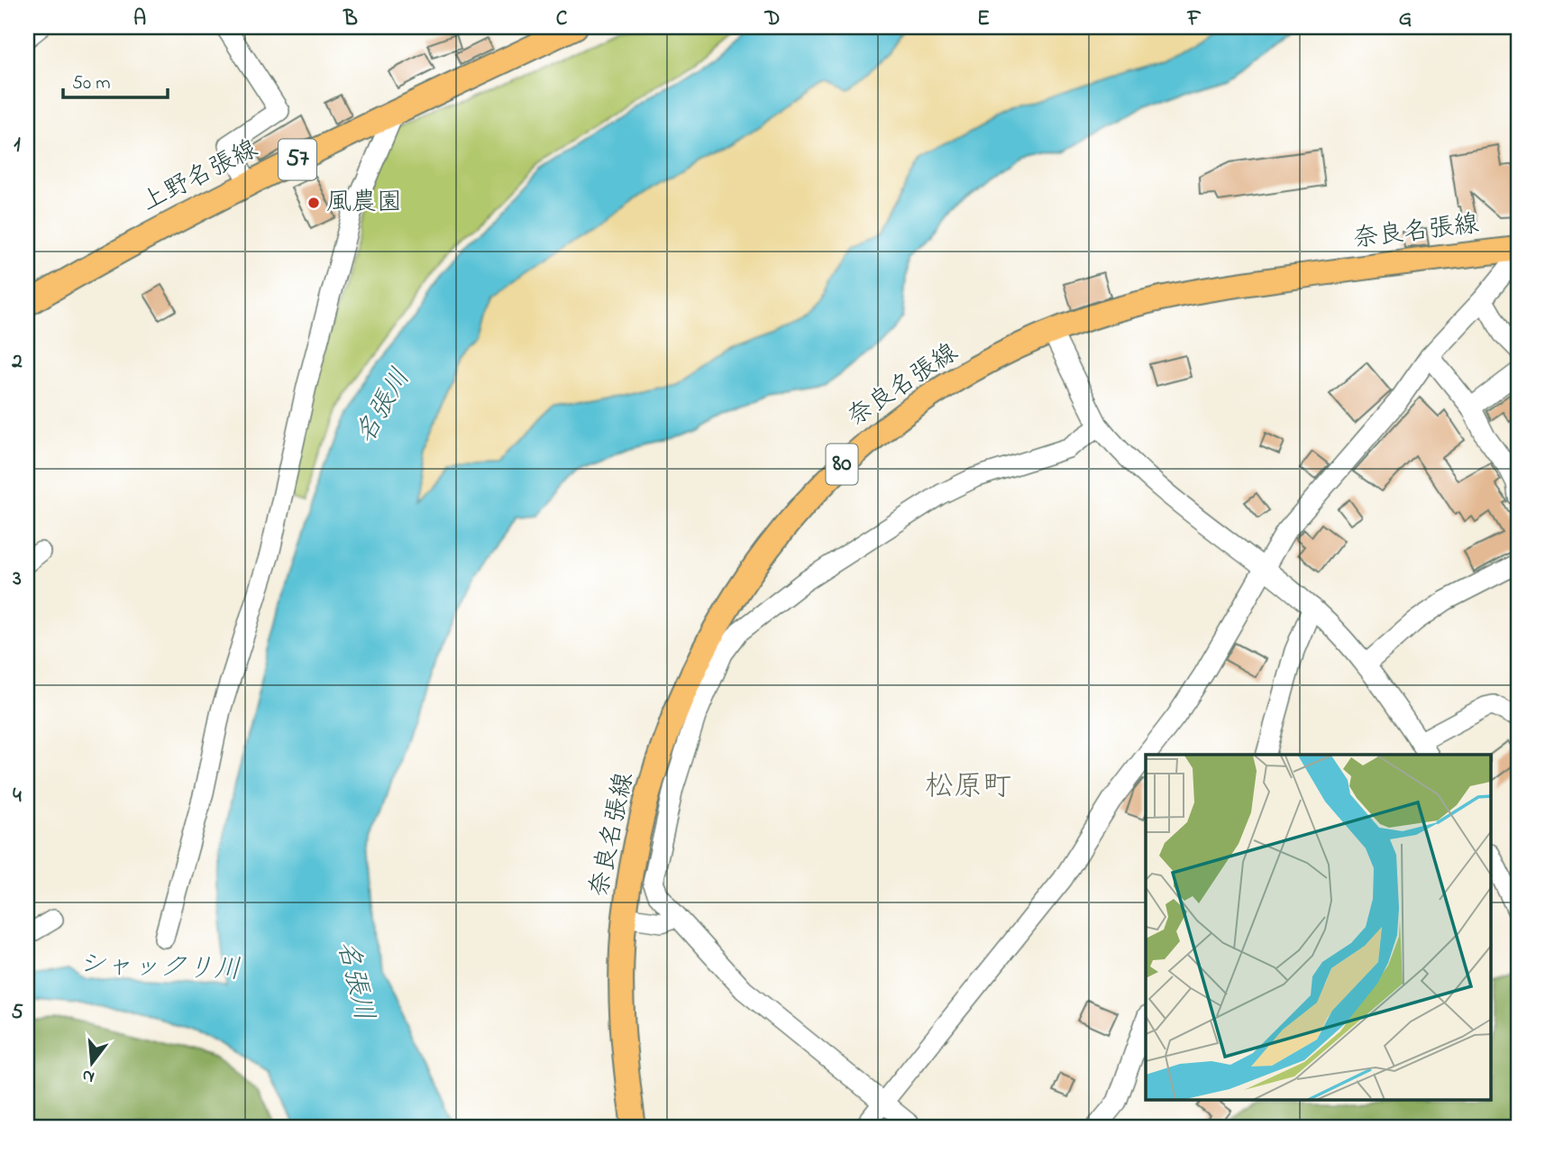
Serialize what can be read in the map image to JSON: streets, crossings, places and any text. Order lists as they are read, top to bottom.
{
  "streets": {
    "main road": [
      "57",
      "上野名張線",
      "奈良名張線",
      "80"
    ]
  },
  "districts": ["松原町"],
  "water": ["名張川", "シャックリ川"],
  "places": ["風農園"],
  "scale_bar": "50 m",
  "north": "bottom",
  "grid": {
    "columns": [
      "A",
      "B",
      "C",
      "D",
      "E",
      "F",
      "G"
    ],
    "rows": [
      "1",
      "2",
      "3",
      "4",
      "5"
    ]
  }
}
